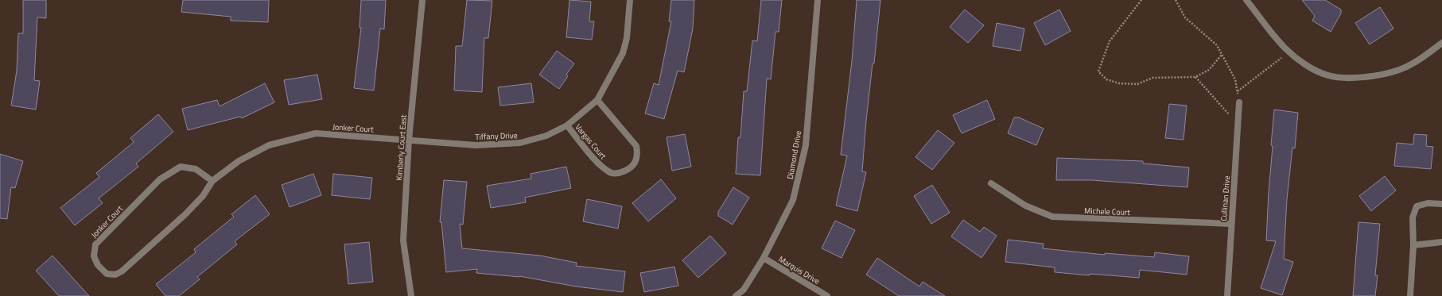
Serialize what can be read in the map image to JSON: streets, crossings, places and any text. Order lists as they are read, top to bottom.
{
  "streets": {
    "street": [
      "Jonker Court",
      "Tiffany Drive",
      "Vargas Court",
      "Kimberly Court East",
      "Diamond Drive",
      "Cullinan Drive",
      "Michele Court",
      "Marquis Drive"
    ]
  },
  "crossings": [
    ["Jonker Court", "Tiffany Drive"],
    ["Jonker Court", "Kimberly Court East"],
    ["Tiffany Drive", "Vargas Court"],
    ["Tiffany Drive", "Kimberly Court East"],
    ["Diamond Drive", "Marquis Drive"],
    ["Cullinan Drive", "Michele Court"]
  ]
}
